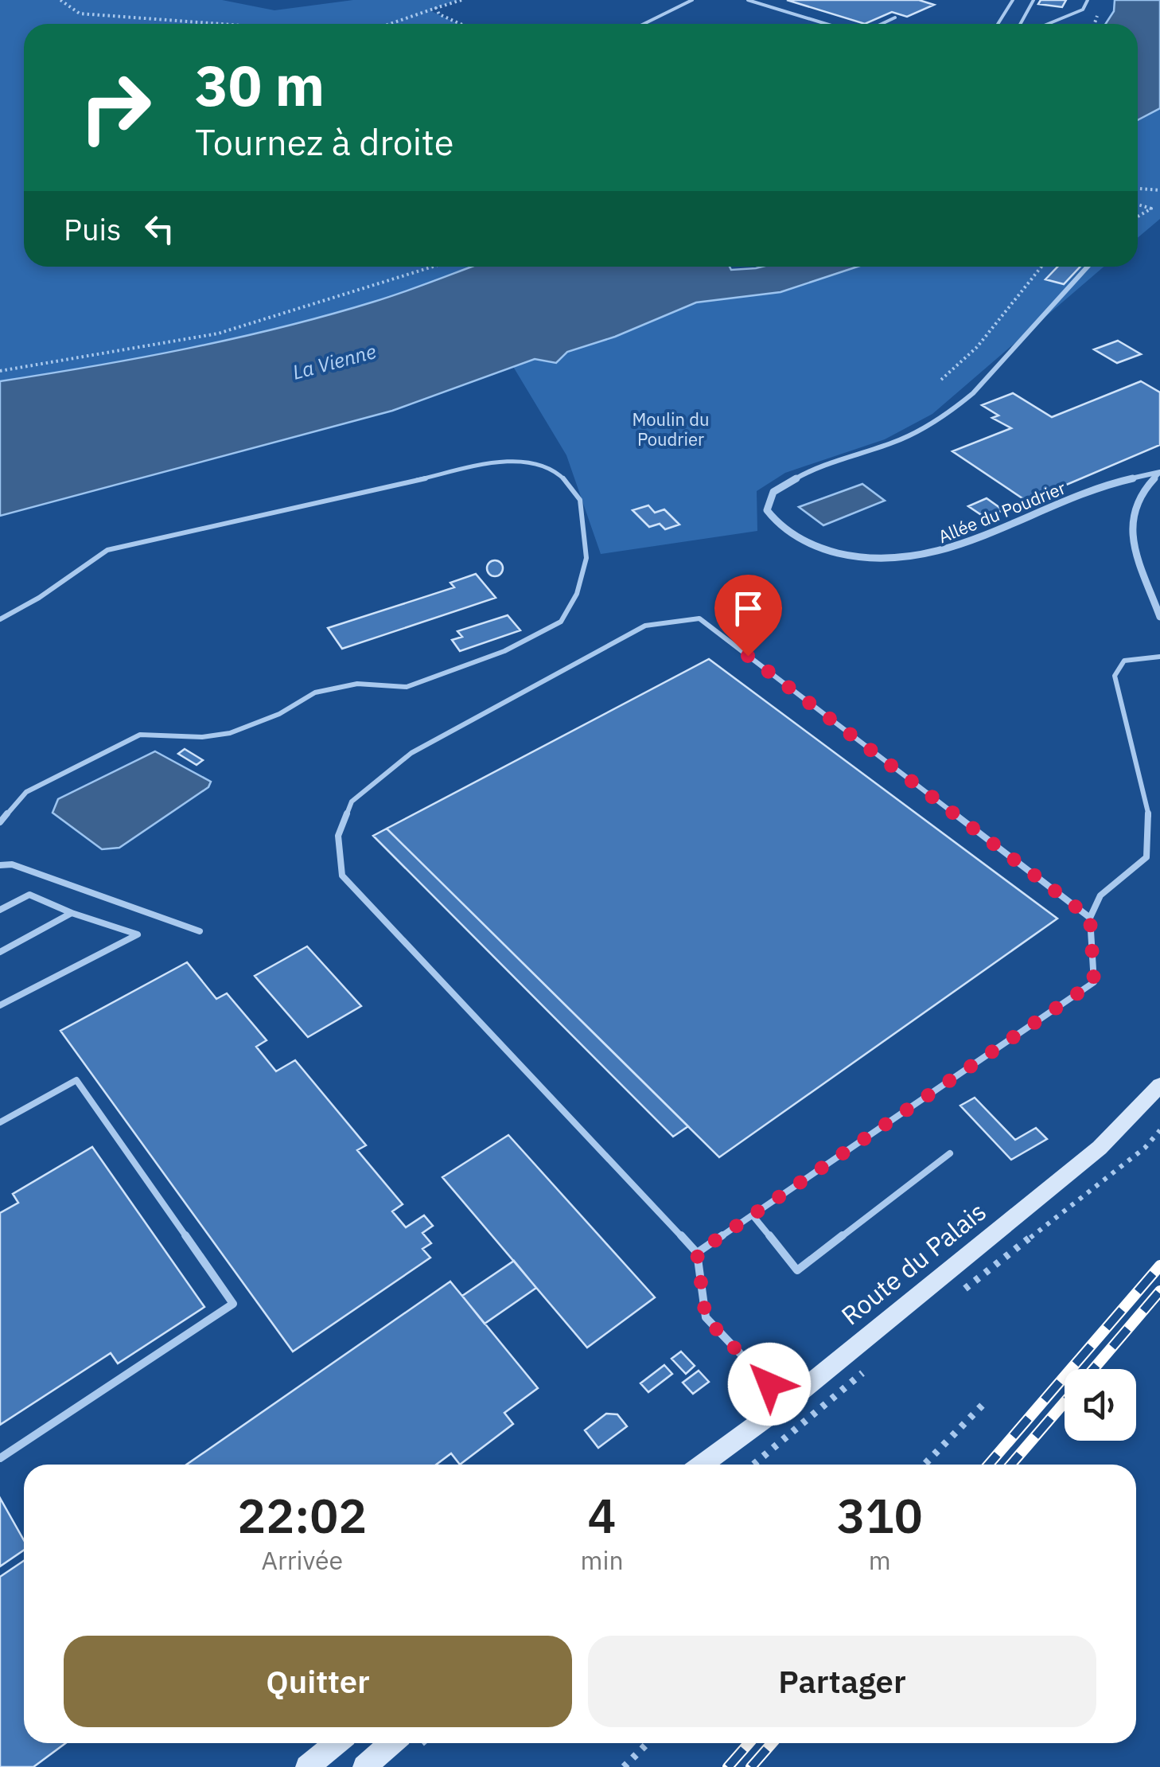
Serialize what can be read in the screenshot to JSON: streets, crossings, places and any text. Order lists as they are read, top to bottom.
{
  "streets": {
    "main road": ["Route du Palais"],
    "street": ["Allée du Poudrier"]
  },
  "water": ["La Vienne"],
  "parks": ["Moulin du Poudrier"],
  "page": {
    "turn": ["30 m", "Tournez à droite"],
    "then": "Puis",
    "eta": [
      "22:02",
      "Arrivée",
      "4",
      "min",
      "310",
      "m"
    ],
    "buttons": ["Quitter", "Partager"]
  }
}
